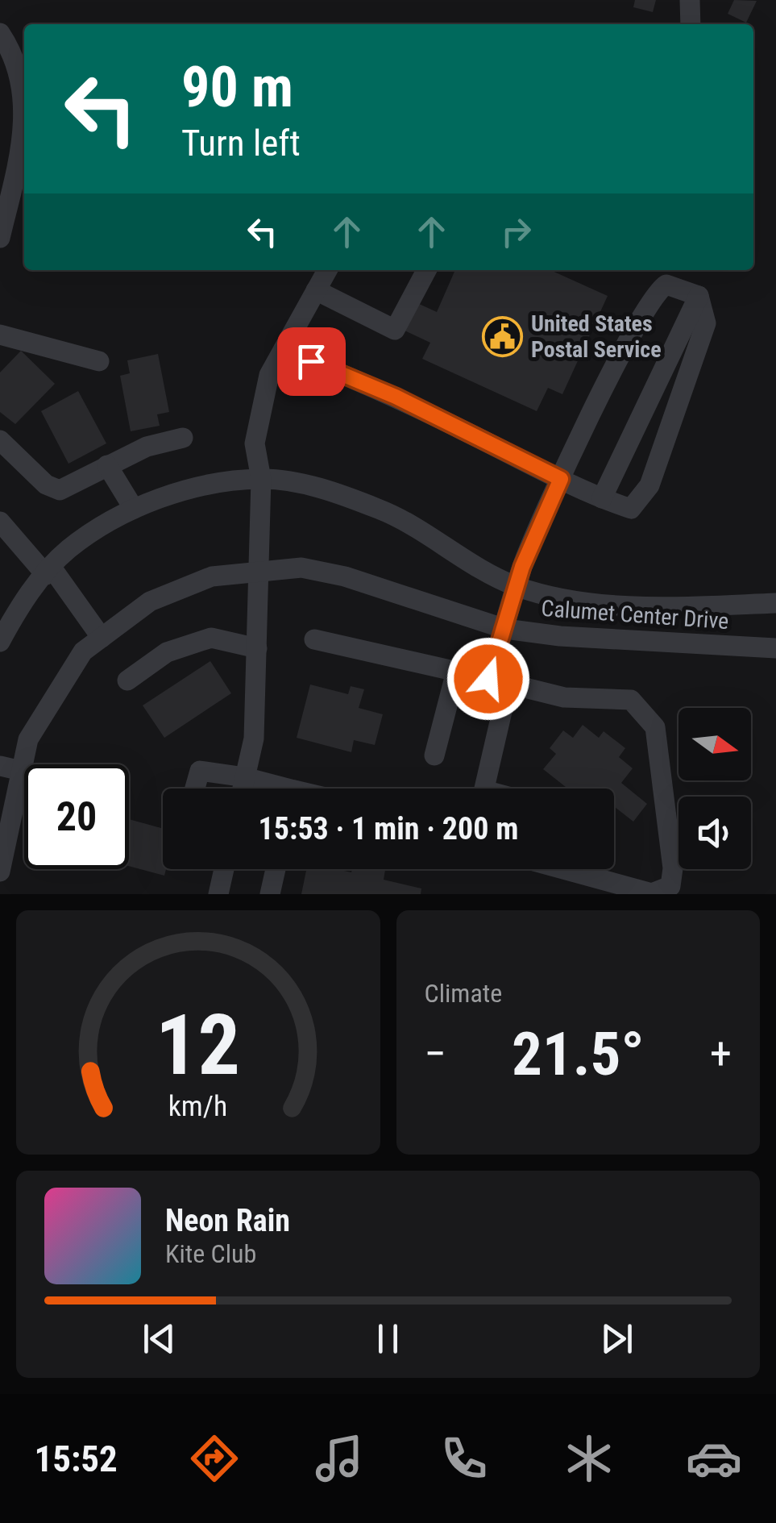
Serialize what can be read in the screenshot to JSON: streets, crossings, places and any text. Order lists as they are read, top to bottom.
{
  "streets": {
    "street": ["Calumet Center Drive"]
  },
  "places": {
    "public building": ["United States Postal Service"]
  },
  "north": "right",
  "page": {
    "turn": ["90 m", "Turn left"],
    "limit": "20",
    "trip": "15:53 · 1 min · 200 m",
    "tile": "Climate",
    "heat": ["−", "21.5°", "+"],
    "song": ["Neon Rain", "Kite Club"],
    "tabs": "15:52",
    "gauge": ["12", "km/h"]
  }
}
